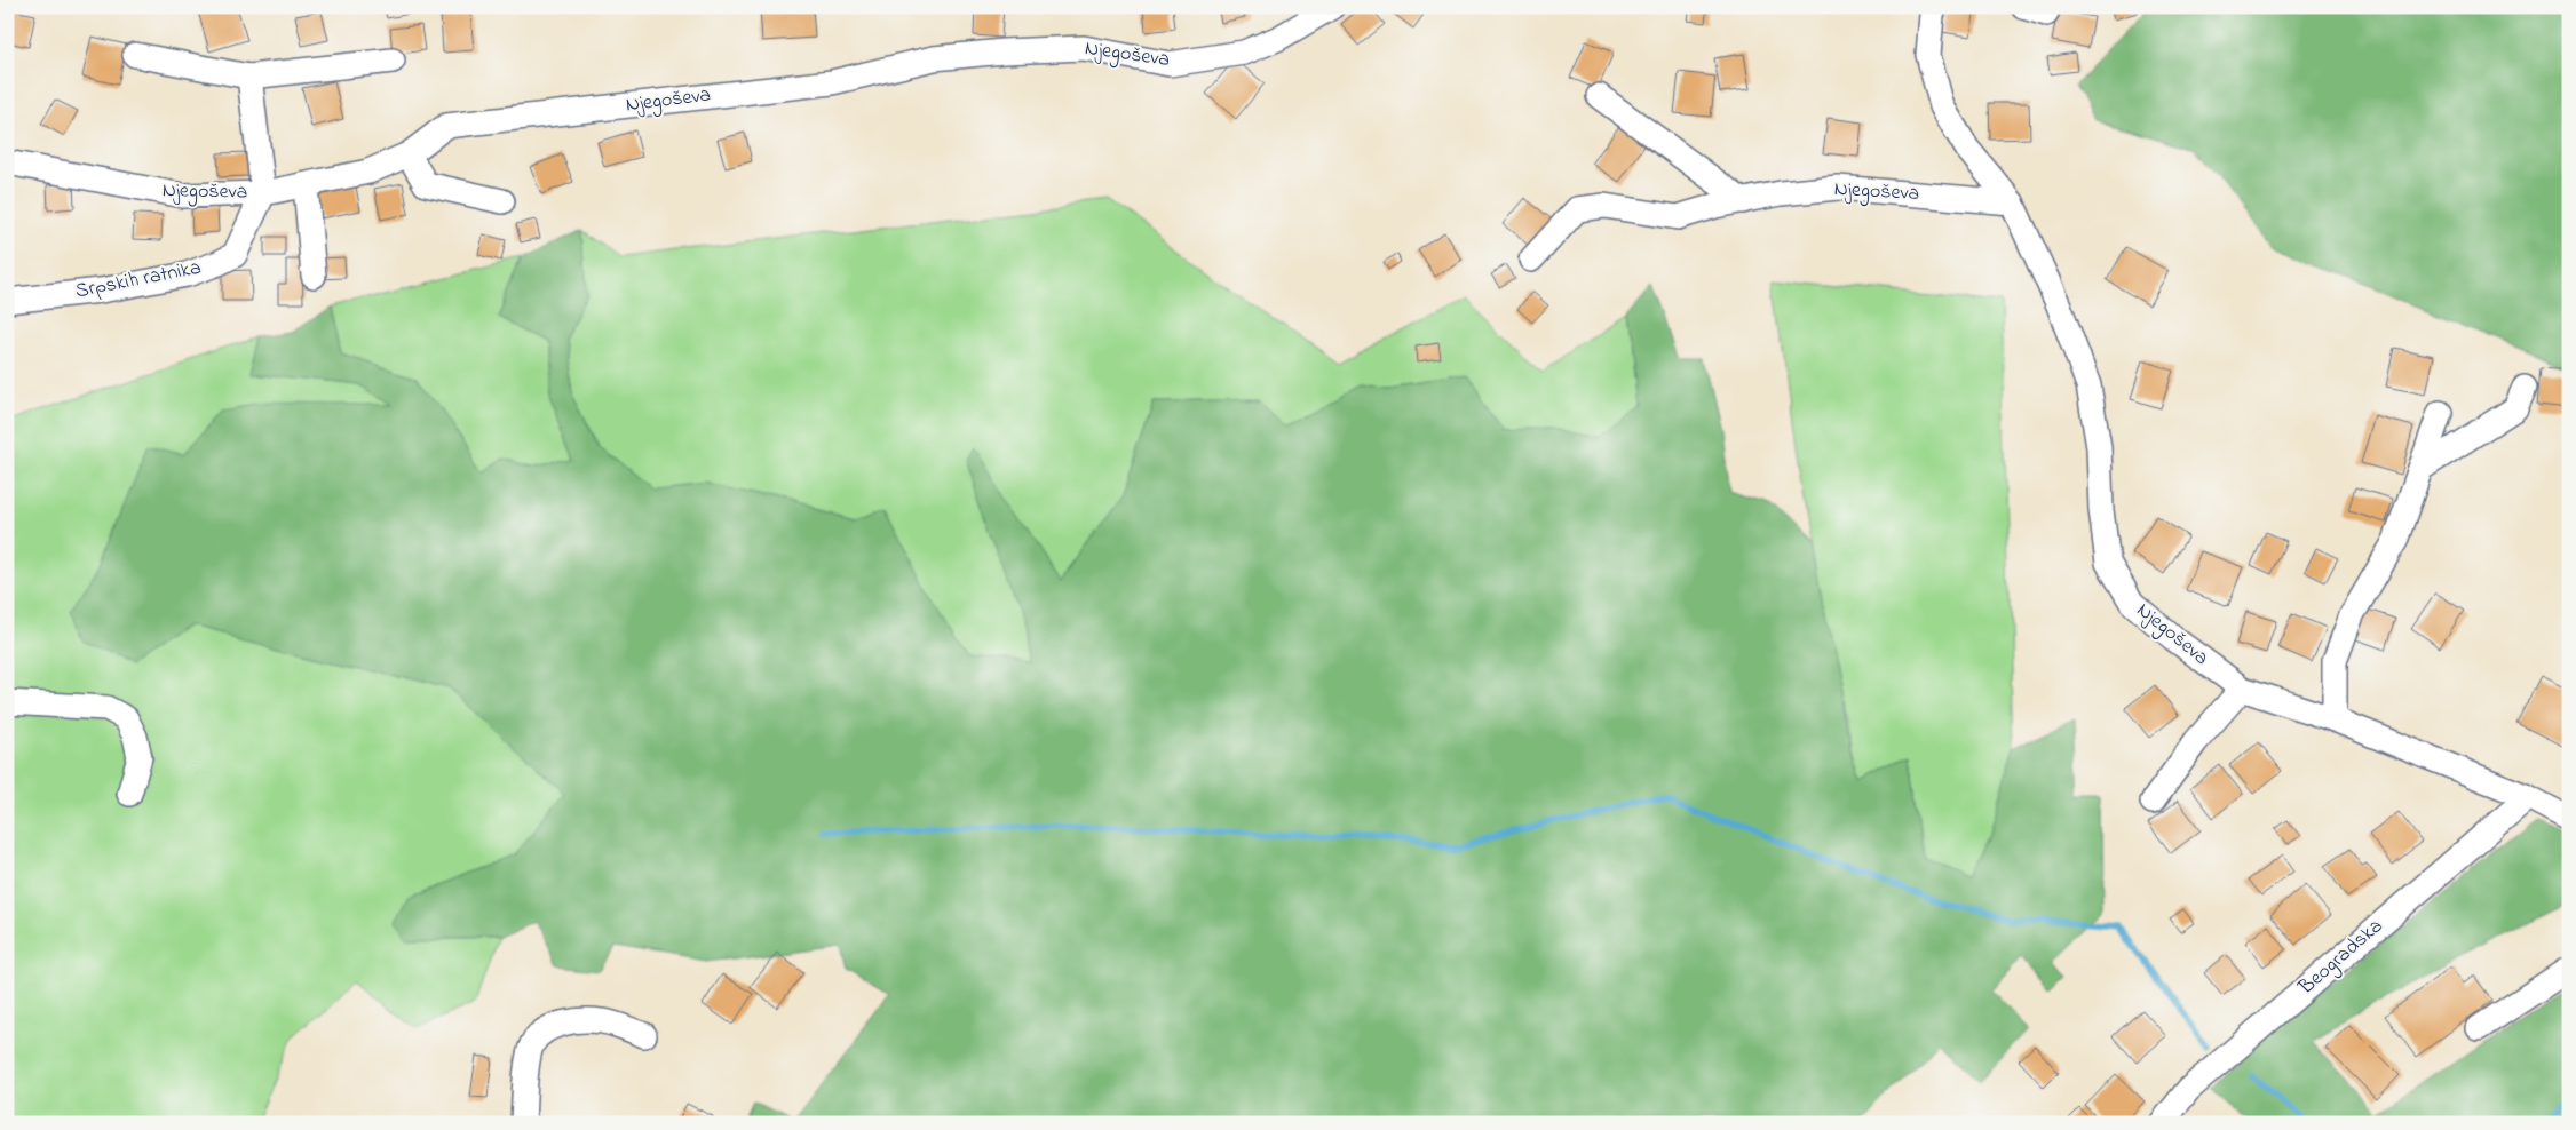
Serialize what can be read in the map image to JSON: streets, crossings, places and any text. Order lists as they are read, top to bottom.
{
  "streets": {
    "street": ["Njegoševa", "Srpskih ratnika", "Beogradska"]
  },
  "crossings": [
    ["Njegoševa", "Srpskih ratnika"],
    ["Njegoševa", "Beogradska"]
  ]
}
